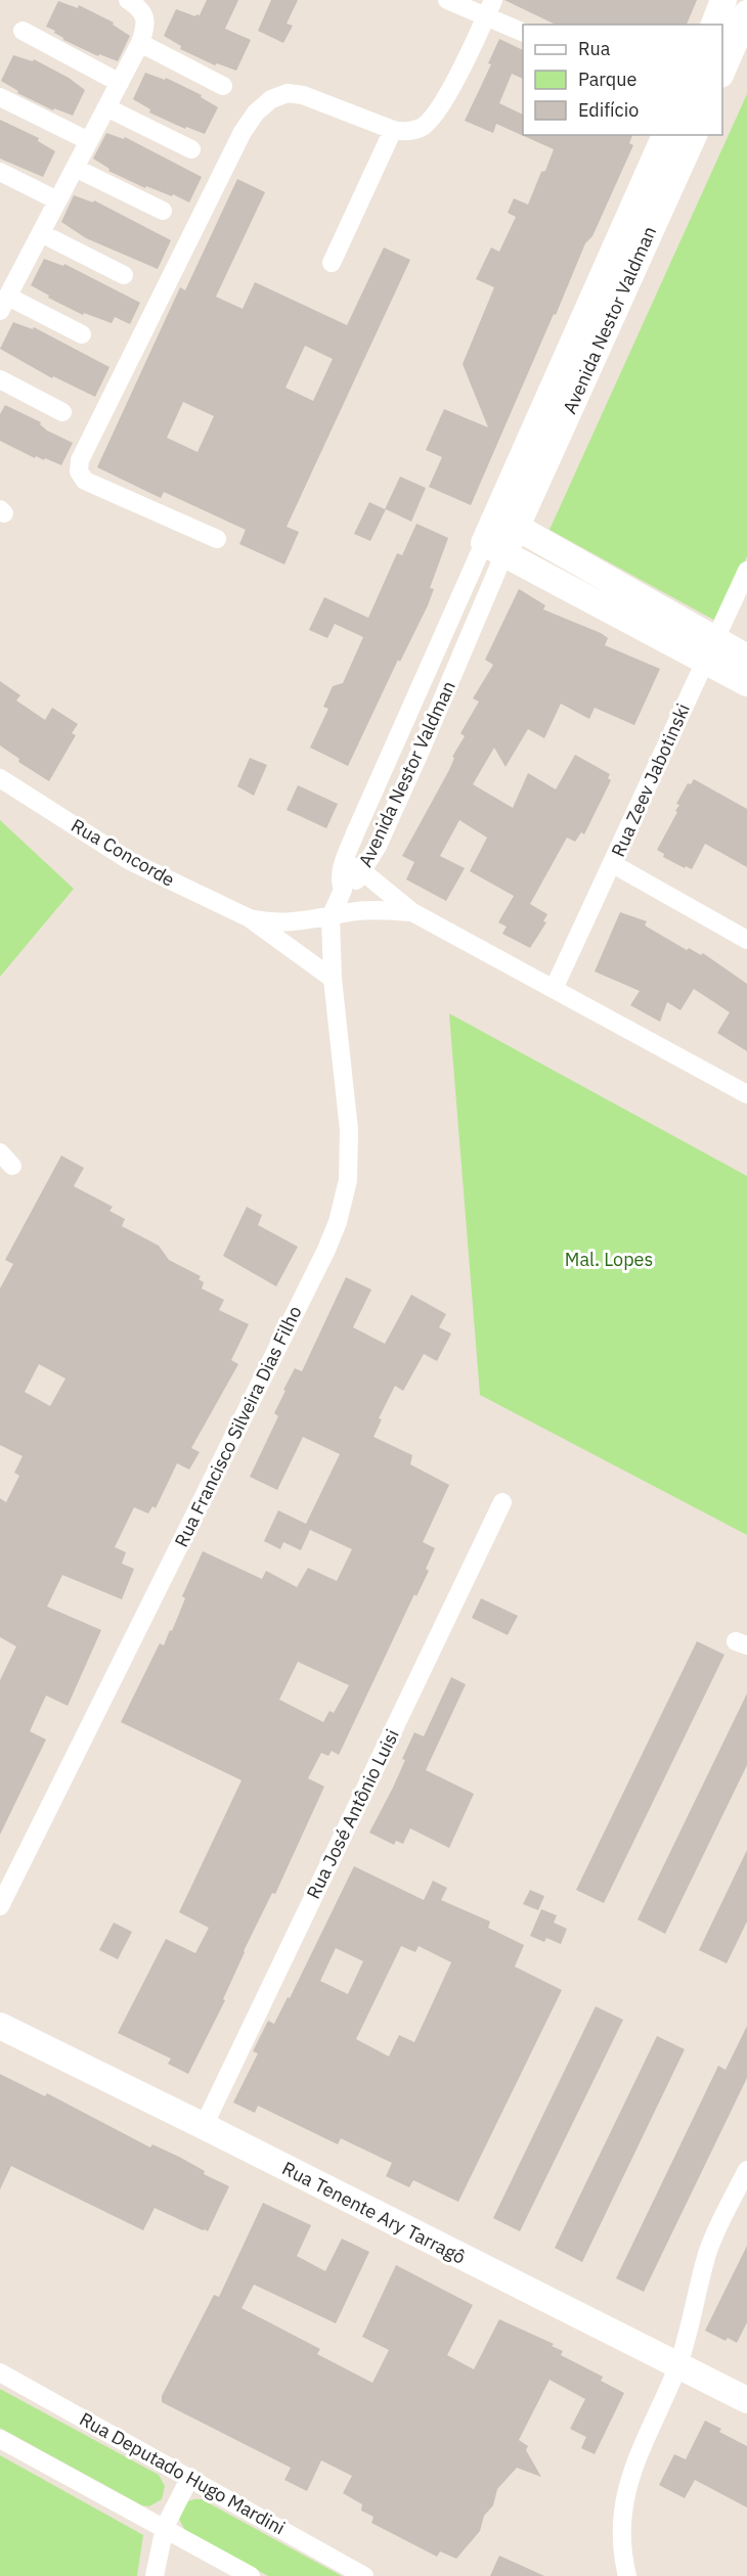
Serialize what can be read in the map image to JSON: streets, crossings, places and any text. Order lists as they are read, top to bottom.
{
  "streets": {
    "main road": ["Avenida Nestor Valdman", "Rua Tenente Ary Tarragô"],
    "street": [
      "Rua Zeev Jabotinski",
      "Rua Concorde",
      "Rua Francisco Silveira Dias Filho",
      "Rua José Antônio Luisi",
      "Rua Deputado Hugo Mardini"
    ]
  },
  "crossings": [
    ["Rua Concorde", "Rua Francisco Silveira Dias Filho"],
    ["Rua José Antônio Luisi", "Rua Tenente Ary Tarragô"]
  ],
  "parks": ["Mal. Lopes"],
  "legend": ["Rua", "Parque", "Edifício"]
}
